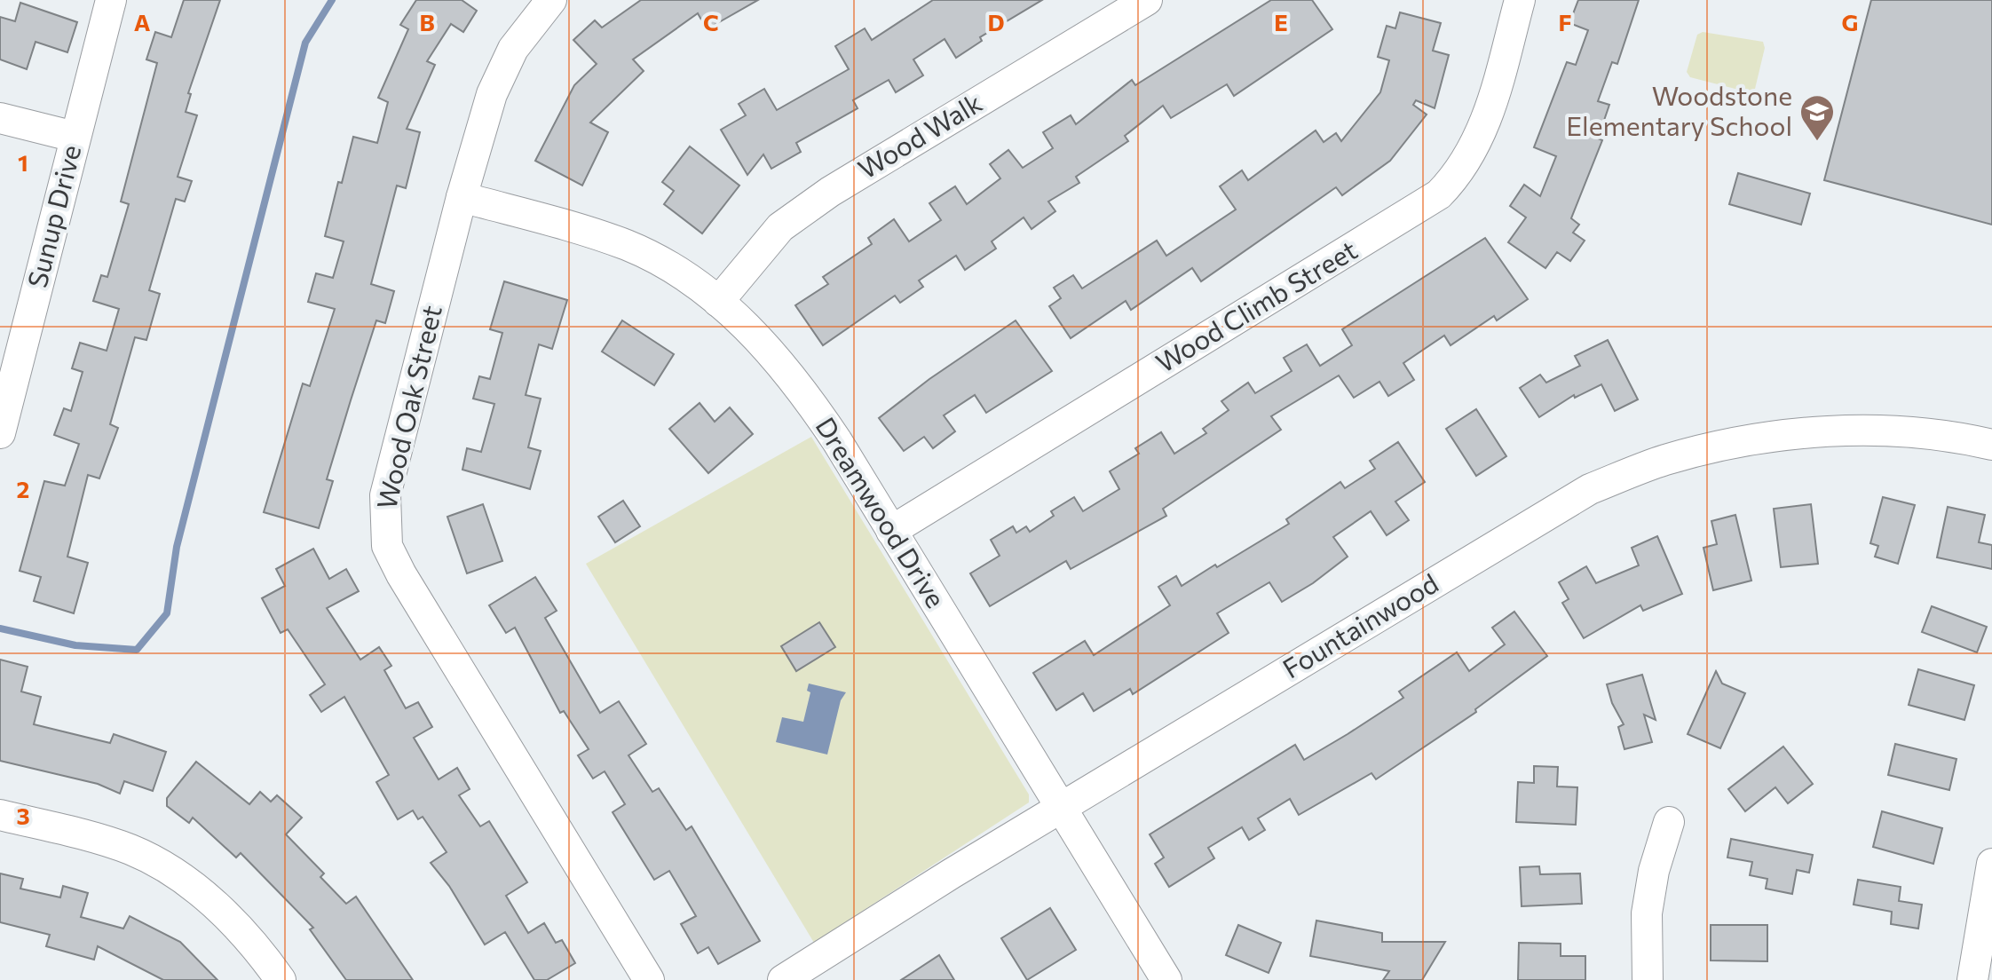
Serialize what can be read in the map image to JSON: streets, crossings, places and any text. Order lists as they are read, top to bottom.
{
  "streets": {
    "street": [
      "Wood Walk",
      "Sunup Drive",
      "Wood Climb Street",
      "Wood Oak Street",
      "Dreamwood Drive",
      "Fountainwood"
    ]
  },
  "crossings": [
    ["Wood Walk", "Dreamwood Drive"],
    ["Wood Climb Street", "Dreamwood Drive"],
    ["Wood Oak Street", "Dreamwood Drive"],
    ["Dreamwood Drive", "Fountainwood"]
  ],
  "places": {
    "school or university": ["Woodstone Elementary School"]
  },
  "grid": {
    "columns": [
      "A",
      "B",
      "C",
      "D",
      "E",
      "F",
      "G"
    ],
    "rows": ["1", "2", "3"]
  }
}
